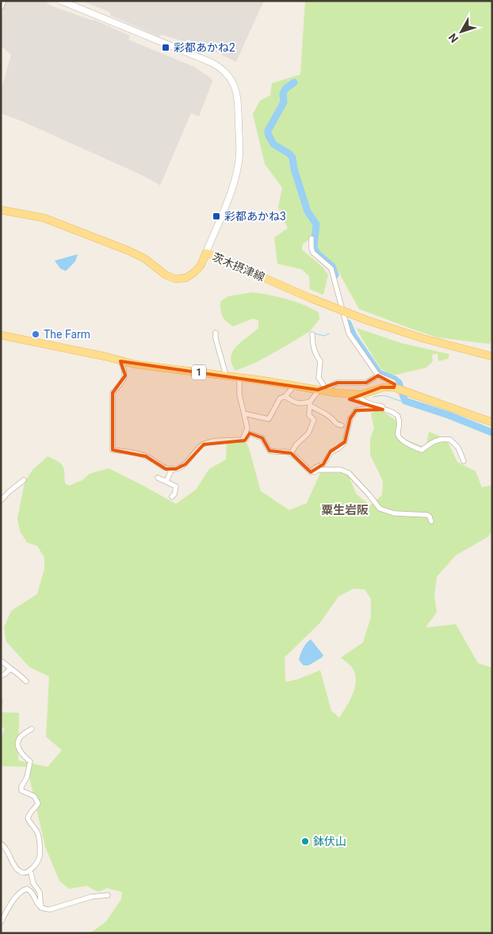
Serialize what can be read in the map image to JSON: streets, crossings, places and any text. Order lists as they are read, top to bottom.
{
  "streets": {
    "main road": ["茨木摂津線", "1"]
  },
  "districts": ["粟生岩阪"],
  "places": {
    "transit": ["彩都あかね2", "彩都あかね3"],
    "other": ["The Farm", "鉢伏山"]
  },
  "north": "bottom left"
}
